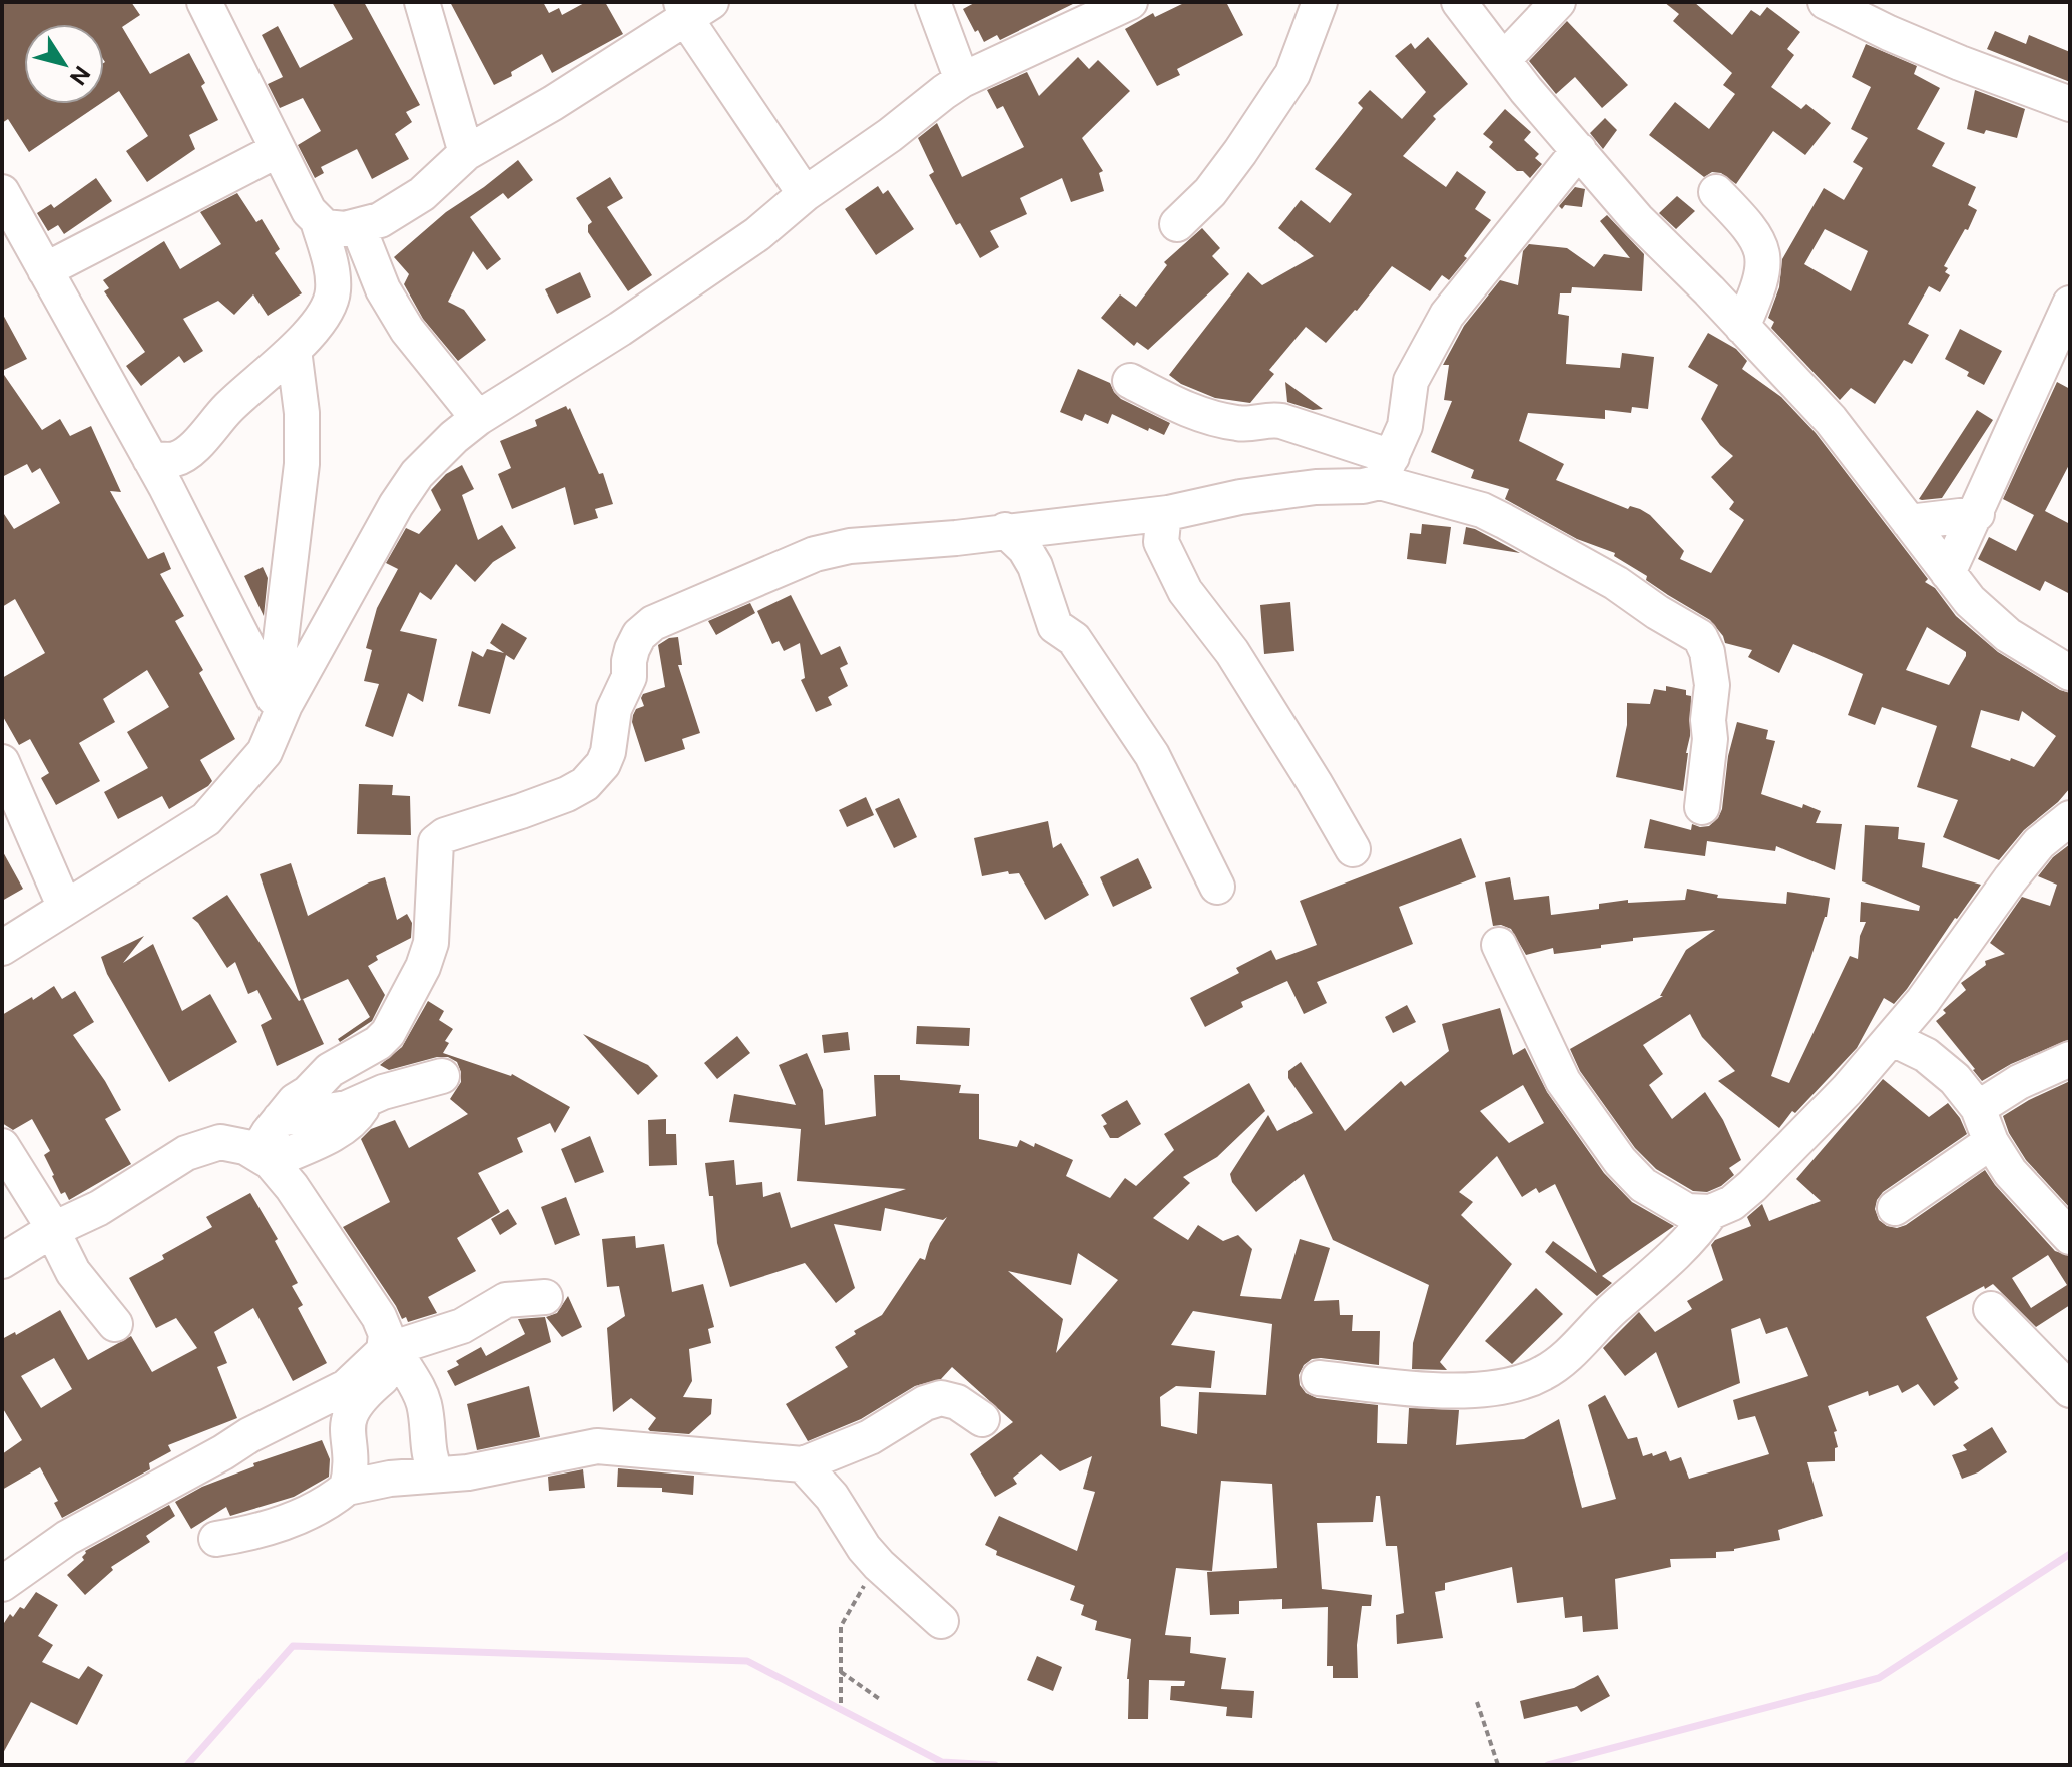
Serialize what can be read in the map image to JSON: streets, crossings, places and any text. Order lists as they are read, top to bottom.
{
  "north": "bottom right"
}
